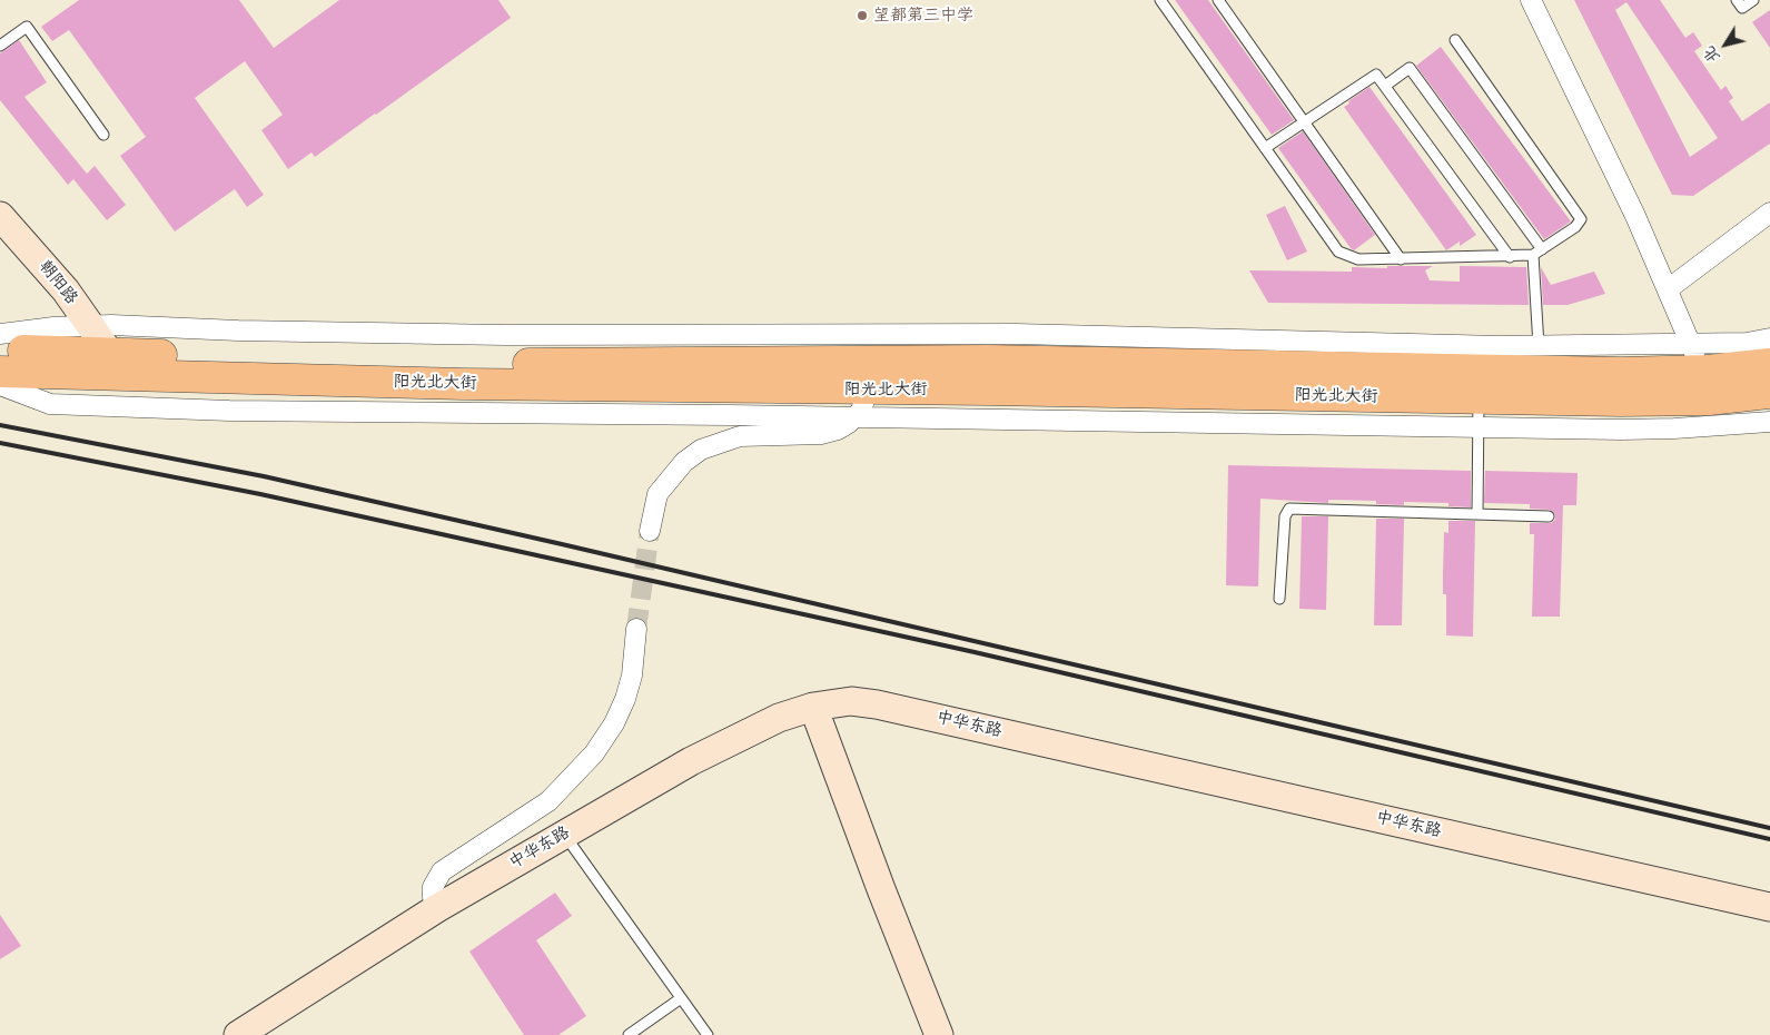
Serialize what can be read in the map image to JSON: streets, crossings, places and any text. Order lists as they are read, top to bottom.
{
  "streets": {
    "highway": ["阳光北大街"],
    "street": ["朝阳路", "中华东路"]
  },
  "crossings": [
    ["朝阳路", "阳光北大街"]
  ],
  "places": ["望都第三中学"],
  "north": "bottom left"
}
